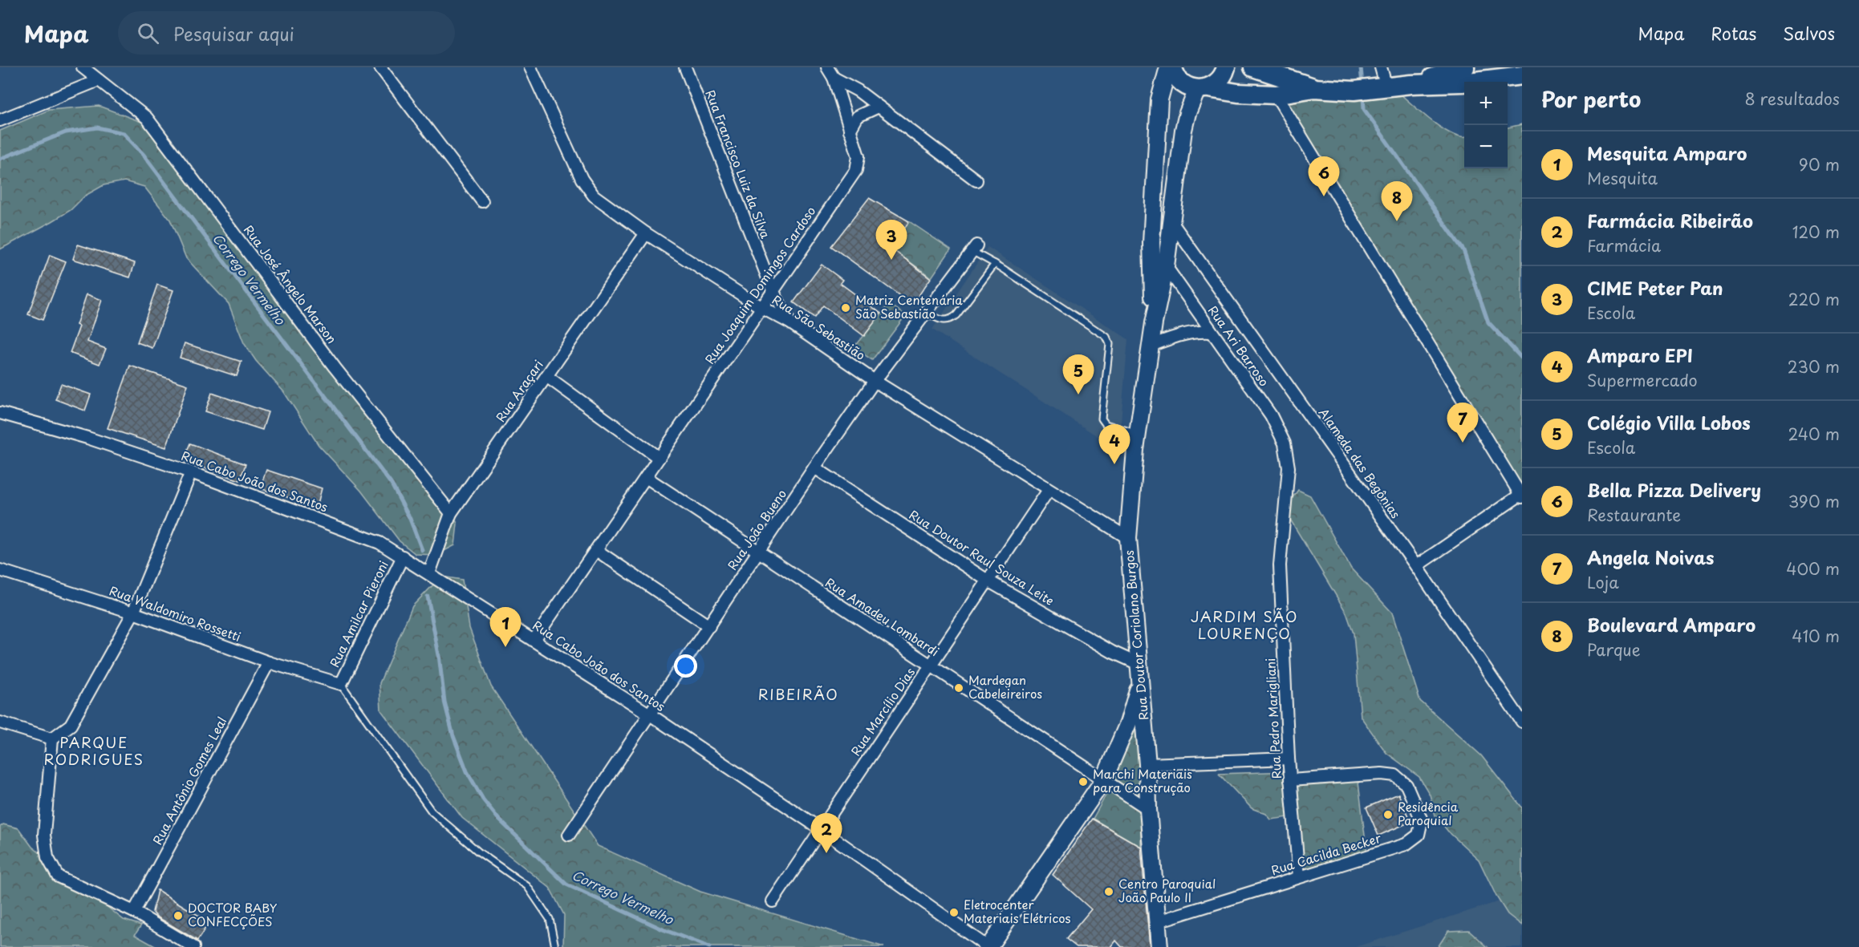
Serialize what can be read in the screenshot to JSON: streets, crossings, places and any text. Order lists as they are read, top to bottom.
{
  "streets": {
    "street": [
      "Rua Francisco Luiz da Silva",
      "Rua José Ângelo Marson",
      "Rua Joaquim Domingos Cardoso",
      "Rua São Sebastião",
      "Rua Ari Barroso",
      "Rua Araçari",
      "Alameda das Begônias",
      "Rua Cabo João dos Santos",
      "Rua João Bueno",
      "Rua Doutor Raul Souza Leite",
      "Rua Waldomiro Rossetti",
      "Rua Amilcar Pieroni",
      "Rua Amadeu Lombardi",
      "Rua Doutor Coriolano Burgos",
      "Rua Marcílio Dias",
      "Rua Pedro Marigliani",
      "Rua Antônio Gomes Leal",
      "Rua Cacilda Becker"
    ]
  },
  "crossings": [
    ["Rua Francisco Luiz da Silva", "Rua Joaquim Domingos Cardoso"],
    ["Rua Francisco Luiz da Silva", "Rua São Sebastião"],
    ["Rua José Ângelo Marson", "Rua Araçari"],
    ["Rua Joaquim Domingos Cardoso", "Rua São Sebastião"],
    ["Rua Joaquim Domingos Cardoso", "Rua Cabo João dos Santos"],
    ["Rua Joaquim Domingos Cardoso", "Rua Amadeu Lombardi"],
    ["Rua São Sebastião", "Rua Araçari"],
    ["Rua São Sebastião", "Rua João Bueno"],
    ["Rua São Sebastião", "Rua Doutor Coriolano Burgos"],
    ["Rua São Sebastião", "Rua Marcílio Dias"],
    ["Rua Ari Barroso", "Rua Pedro Marigliani"],
    ["Rua Araçari", "Rua Cabo João dos Santos"],
    ["Rua Cabo João dos Santos", "Rua João Bueno"],
    ["Rua Cabo João dos Santos", "Rua Amilcar Pieroni"],
    ["Rua Cabo João dos Santos", "Rua Marcílio Dias"],
    ["Rua João Bueno", "Rua Doutor Raul Souza Leite"],
    ["Rua João Bueno", "Rua Amadeu Lombardi"],
    ["Rua Doutor Raul Souza Leite", "Rua Doutor Coriolano Burgos"],
    ["Rua Doutor Raul Souza Leite", "Rua Marcílio Dias"],
    ["Rua Waldomiro Rossetti", "Rua Amilcar Pieroni"],
    ["Rua Waldomiro Rossetti", "Rua Antônio Gomes Leal"],
    ["Rua Amadeu Lombardi", "Rua Doutor Coriolano Burgos"],
    ["Rua Amadeu Lombardi", "Rua Marcílio Dias"],
    ["Rua Doutor Coriolano Burgos", "Rua Cacilda Becker"],
    ["Rua Pedro Marigliani", "Rua Cacilda Becker"]
  ],
  "districts": ["JARDIM SÃO LOURENÇO", "RIBEIRÃO", "PARQUE RODRIGUES"],
  "water": ["Corrego Vermelho"],
  "places": [
    "Matriz Centenária São Sebastião",
    "Mardegan Cabeleireiros",
    "Marchi Materiais para Construção",
    "Residência Paroquial",
    "Centro Paroquial João Paulo II",
    "Eletrocenter Materiais Elétricos",
    "DOCTOR BABY CONFECÇÕES"
  ],
  "page": {
    "header": "Mapa",
    "search": "Pesquisar aqui",
    "nav": ["Mapa", "Rotas", "Salvos"],
    "heading": ["Por perto", "8 resultados"],
    "map_buttons": ["+", "−"],
    "list": [
      {
        "mark": "1",
        "name": "Mesquita Amparo",
        "note": "Mesquita",
        "value": "90 m"
      },
      {
        "mark": "2",
        "name": "Farmácia Ribeirão",
        "note": "Farmácia",
        "value": "120 m"
      },
      {
        "mark": "3",
        "name": "CIME Peter Pan",
        "note": "Escola",
        "value": "220 m"
      },
      {
        "mark": "4",
        "name": "Amparo EPI",
        "note": "Supermercado",
        "value": "230 m"
      },
      {
        "mark": "5",
        "name": "Colégio Villa Lobos",
        "note": "Escola",
        "value": "240 m"
      },
      {
        "mark": "6",
        "name": "Bella Pizza Delivery",
        "note": "Restaurante",
        "value": "390 m"
      },
      {
        "mark": "7",
        "name": "Angela Noivas",
        "note": "Loja",
        "value": "400 m"
      },
      {
        "mark": "8",
        "name": "Boulevard Amparo",
        "note": "Parque",
        "value": "410 m"
      }
    ],
    "pins": [
      "6",
      "8",
      "3",
      "5",
      "7",
      "4",
      "1",
      "2"
    ]
  }
}
